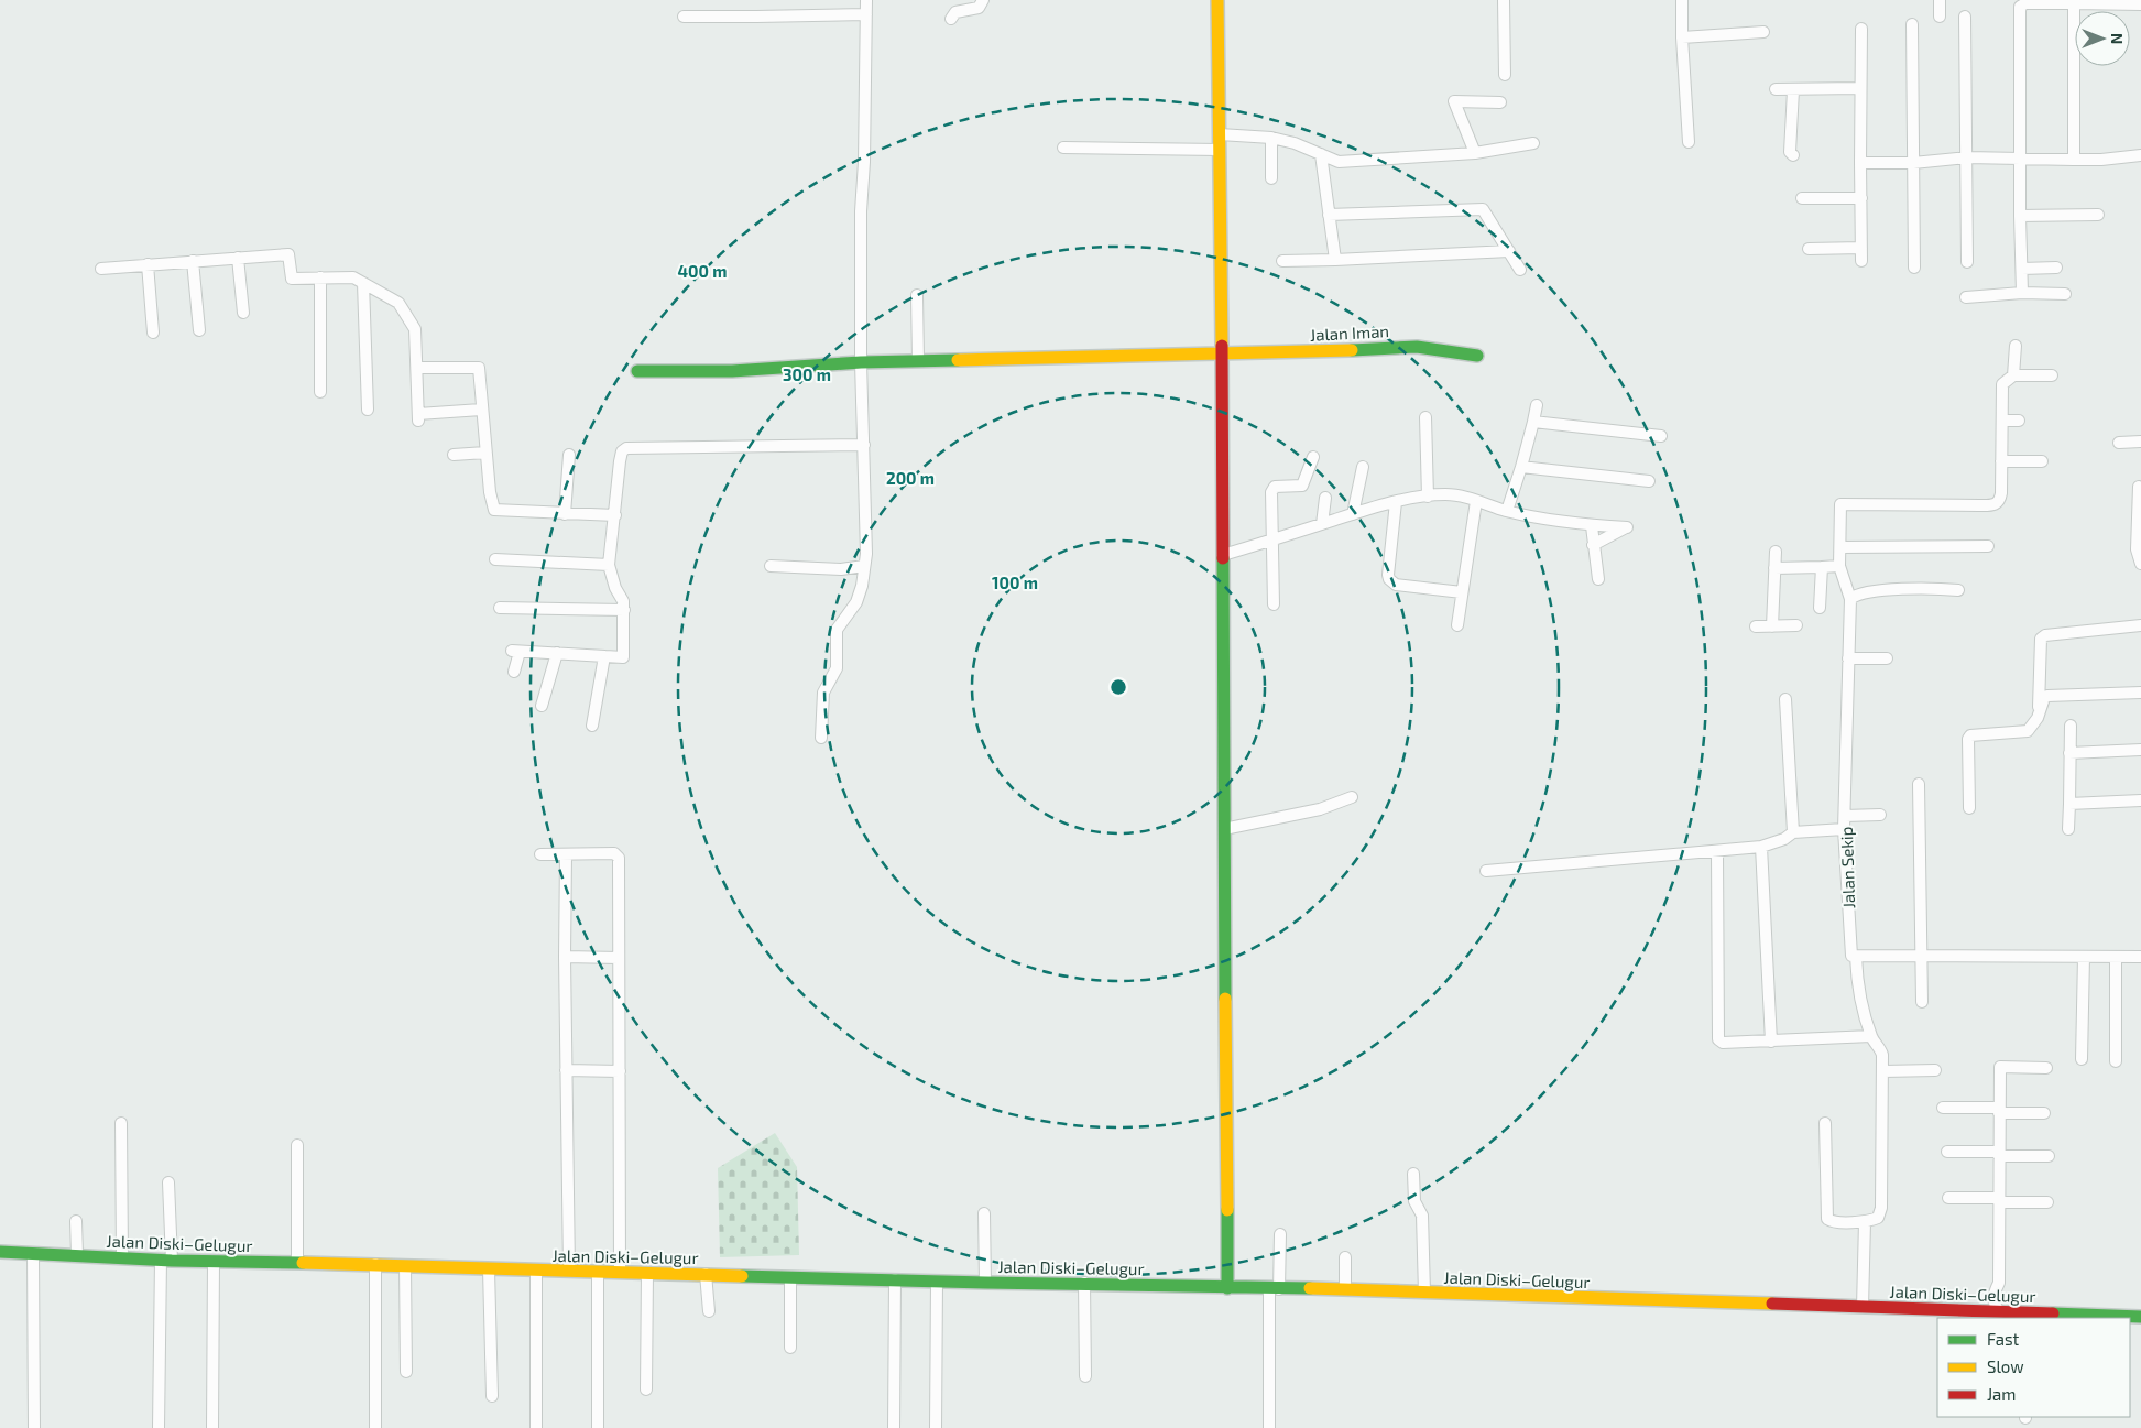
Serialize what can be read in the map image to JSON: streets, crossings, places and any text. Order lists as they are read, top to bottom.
{
  "streets": {
    "main road": ["Jalan Iman", "Jalan Diski–Gelugur"],
    "street": ["Jalan Sekip"]
  },
  "legend": ["Fast", "Slow", "Jam"],
  "north": "right",
  "rings": [
    "400 m",
    "300 m",
    "200 m",
    "100 m"
  ]
}
